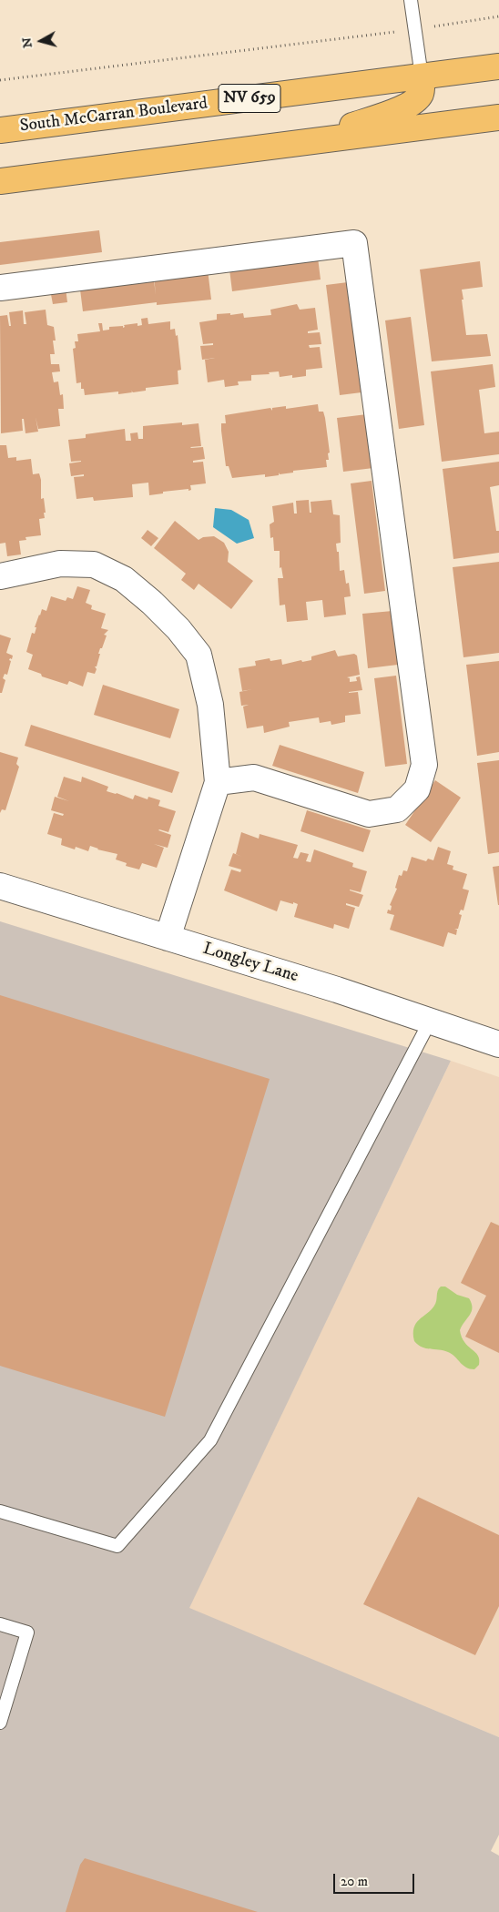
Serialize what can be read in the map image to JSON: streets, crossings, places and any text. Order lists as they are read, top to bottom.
{
  "streets": {
    "main road": ["NV 659", "South McCarran Boulevard"],
    "street": ["Longley Lane"]
  },
  "scale_bar": "20 m",
  "north": "left"
}
